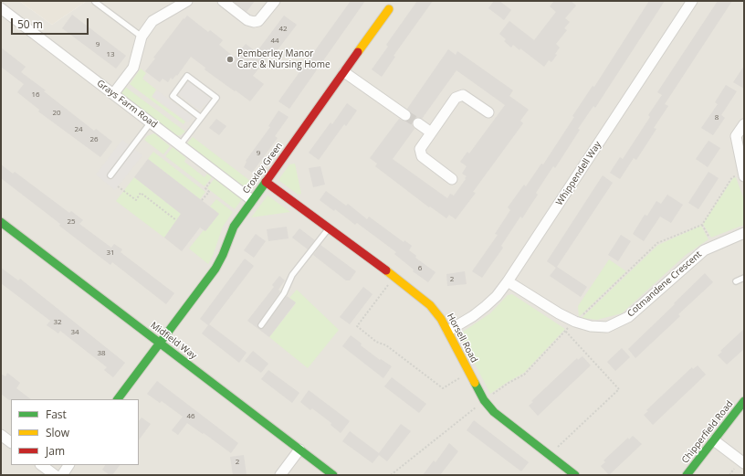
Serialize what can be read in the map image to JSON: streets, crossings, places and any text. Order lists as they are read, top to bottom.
{
  "streets": {
    "street": [
      "Grays Farm Road",
      "Croxley Green",
      "Whippendell Way",
      "Cotmandene Crescent",
      "Horsell Road",
      "Midfield Way",
      "Chipperfield Road"
    ]
  },
  "crossings": [
    ["Grays Farm Road", "Croxley Green"],
    ["Croxley Green", "Horsell Road"],
    ["Croxley Green", "Midfield Way"],
    ["Whippendell Way", "Cotmandene Crescent"],
    ["Whippendell Way", "Horsell Road"]
  ],
  "places": ["Pemberley Manor Care & Nursing Home"],
  "house_numbers": [
    "42",
    "44",
    "9",
    "13",
    "16",
    "20",
    "8",
    "24",
    "26",
    "9",
    "25",
    "31",
    "6",
    "2",
    "32",
    "34",
    "38",
    "46",
    "2"
  ],
  "legend": ["Fast", "Slow", "Jam"],
  "scale_bar": "50 m"
}
